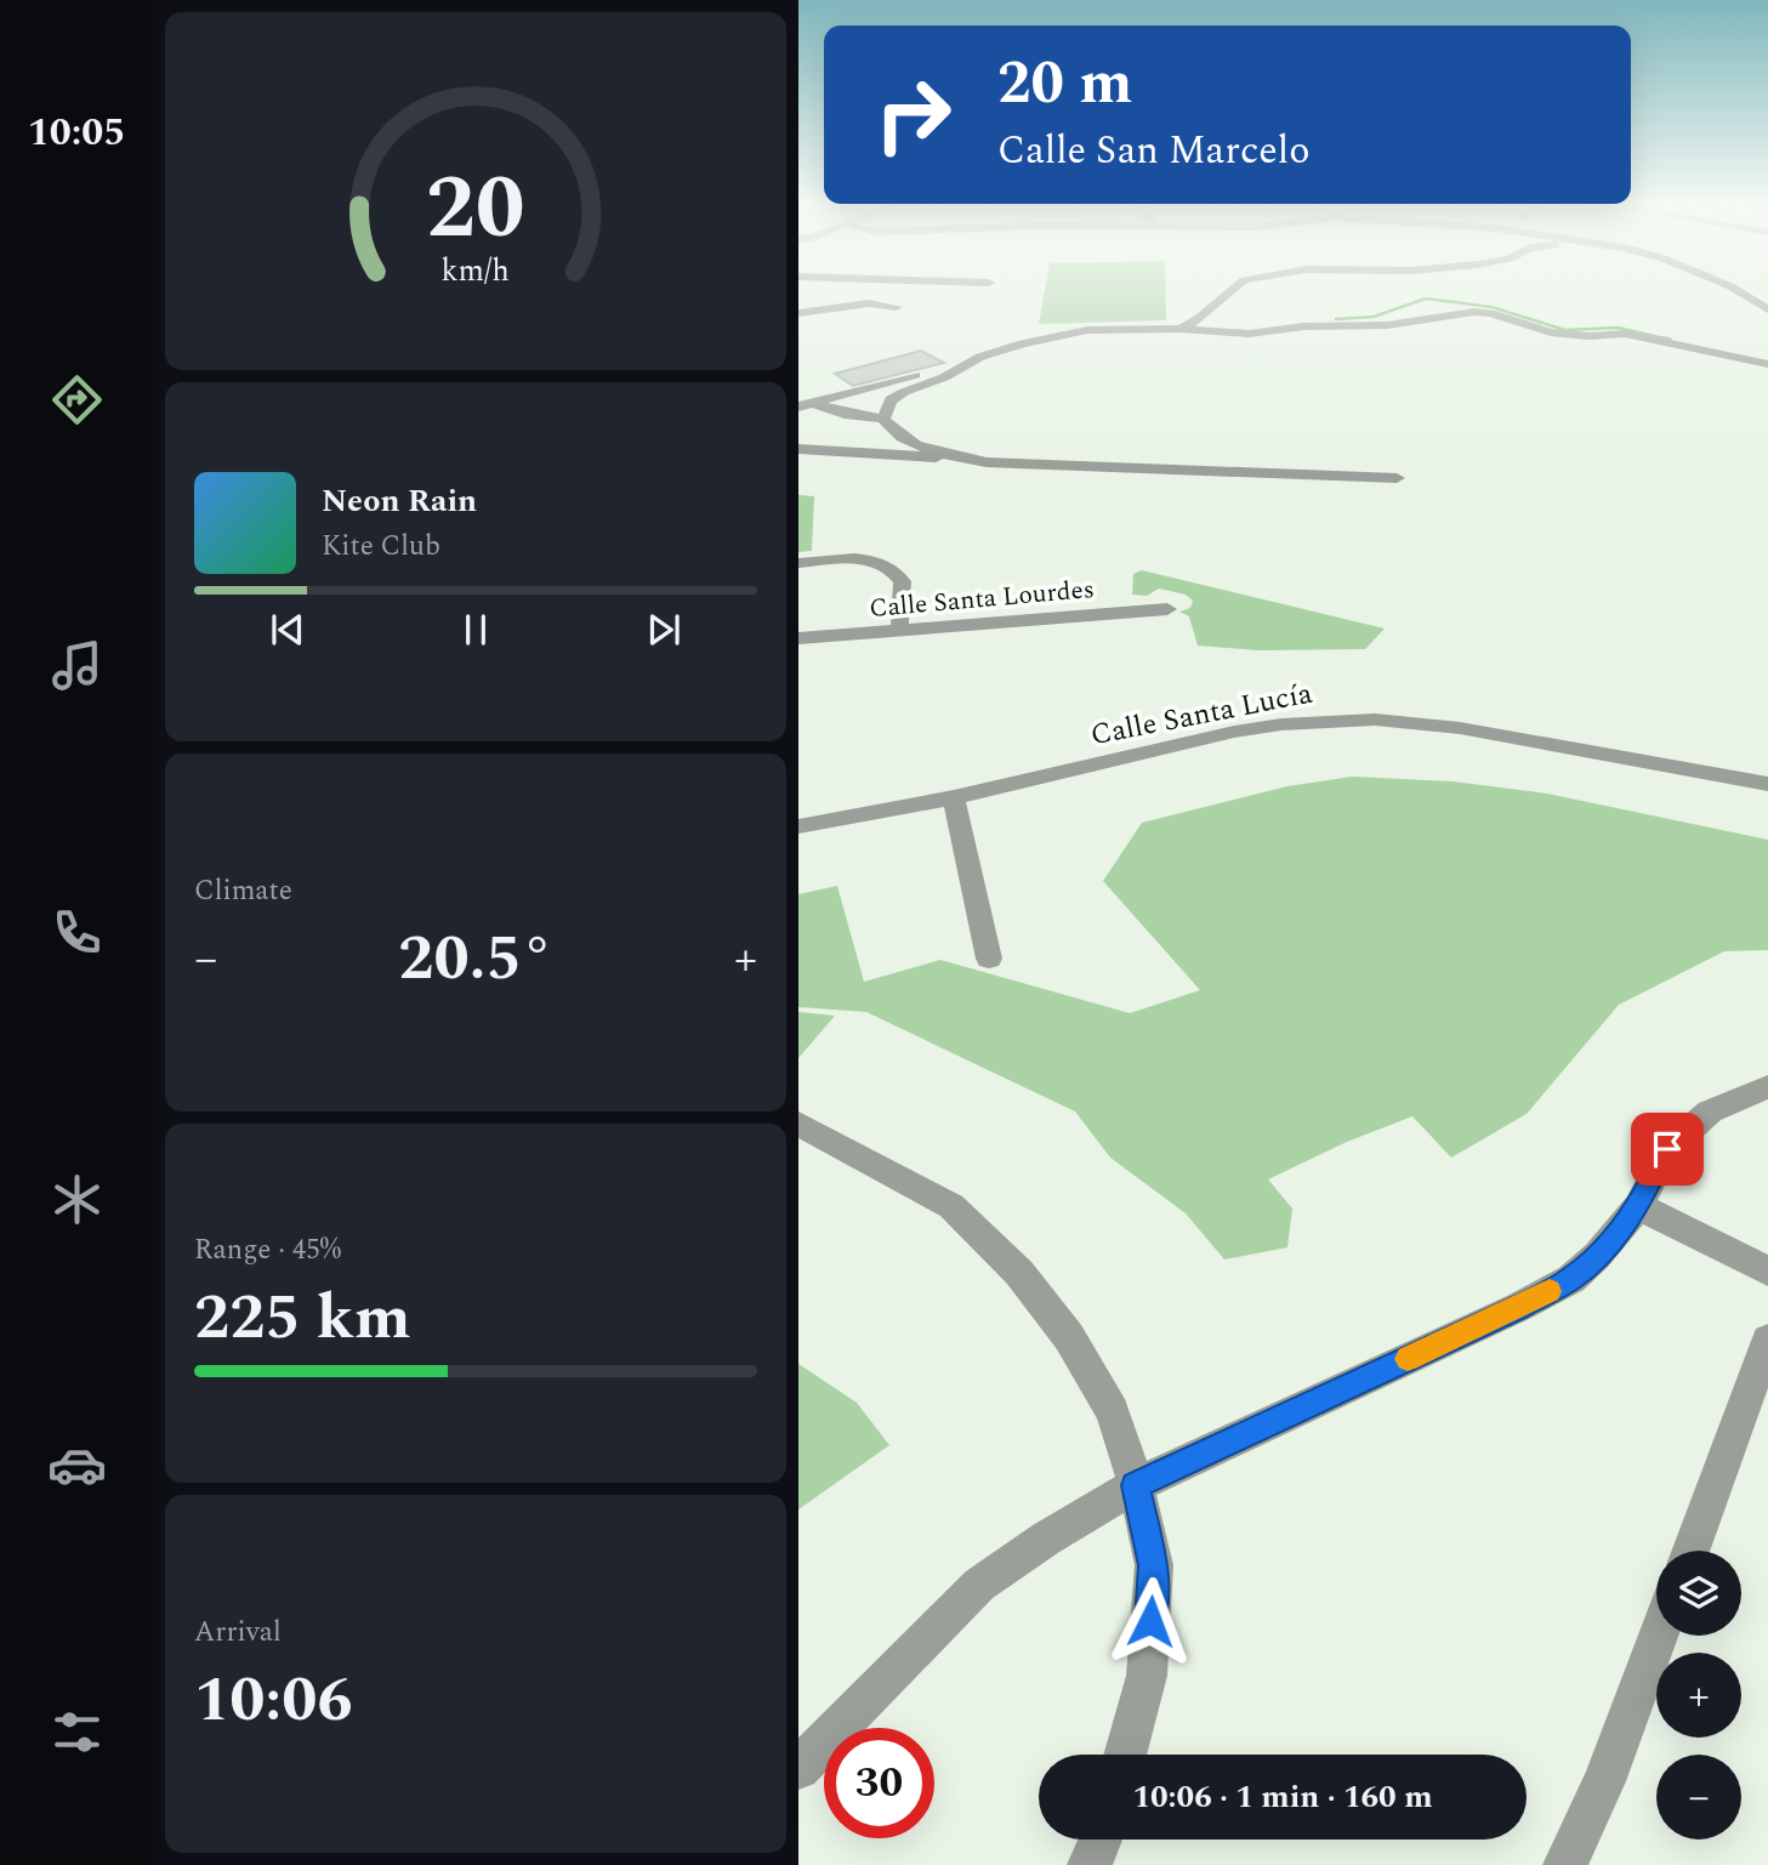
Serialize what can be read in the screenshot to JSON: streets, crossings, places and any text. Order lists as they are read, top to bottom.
{
  "streets": {
    "street": ["Calle Santa Lourdes", "Calle Santa Lucía"]
  },
  "page": {
    "tabs": "10:05",
    "turn": ["20 m", "Calle San Marcelo"],
    "song": ["Neon Rain", "Kite Club"],
    "tile": [
      "Climate",
      ["Range · 45%", "225 km"],
      ["Arrival", "10:06"]
    ],
    "heat": ["−", "20.5°", "+"],
    "map_buttons": ["+", "−"],
    "limit": "30",
    "trip": "10:06 · 1 min · 160 m",
    "gauge": ["20", "km/h"]
  }
}
